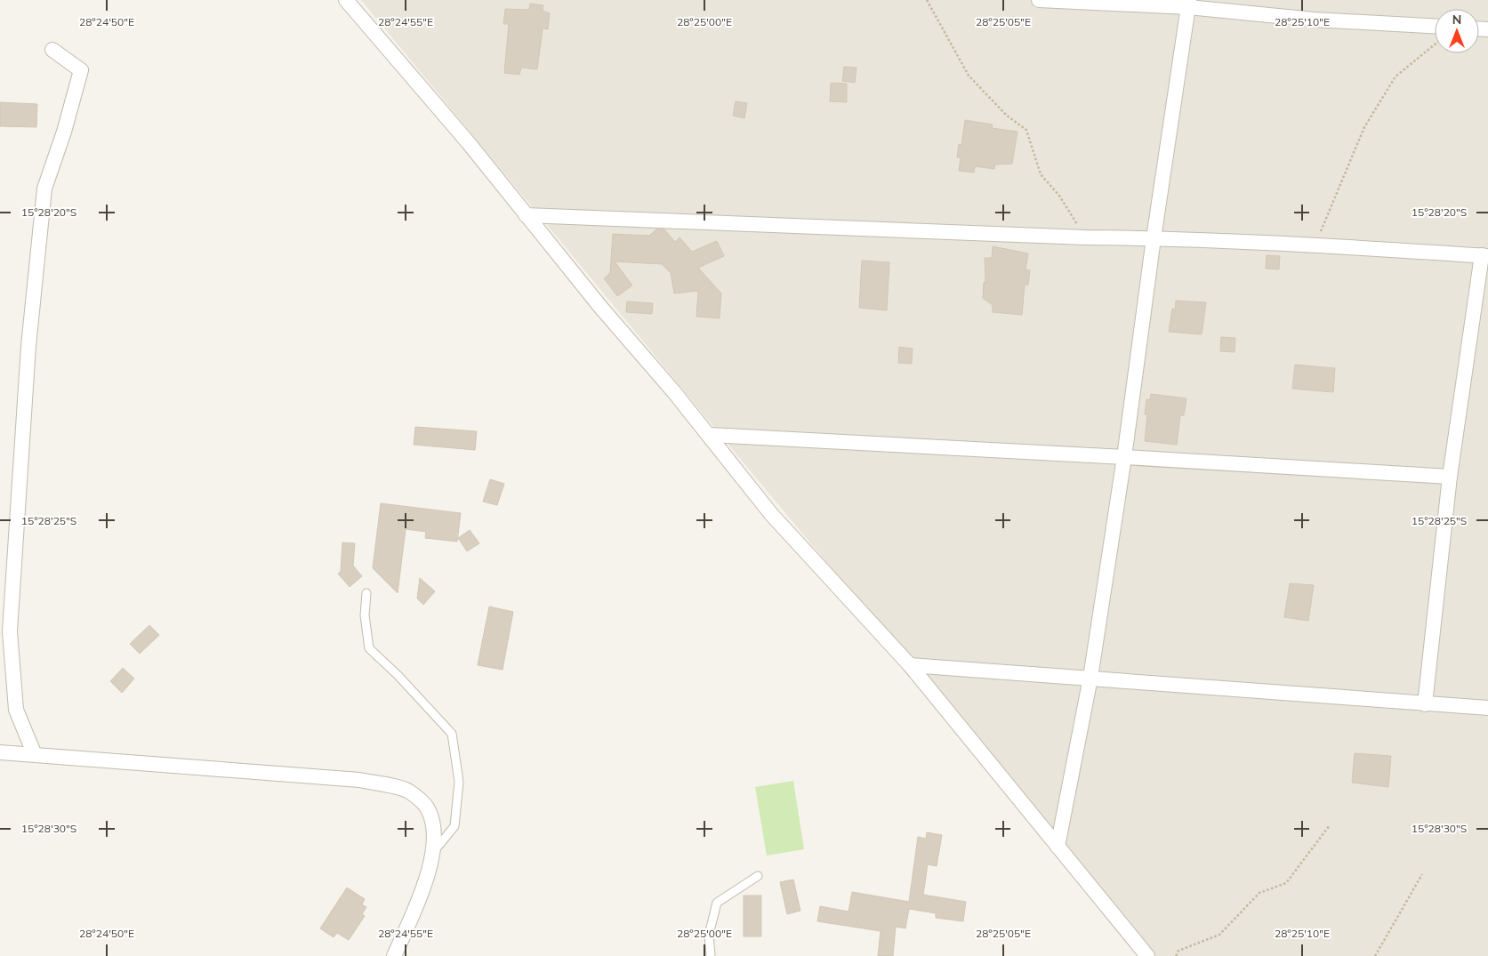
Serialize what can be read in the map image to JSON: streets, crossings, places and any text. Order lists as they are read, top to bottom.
{
  "north": "top",
  "coordinates": [
    "28°24'50\"E",
    "28°24'55\"E",
    "28°25'00\"E",
    "28°25'05\"E",
    "28°25'10\"E",
    "15°28'20\"S",
    "15°28'25\"S",
    "15°28'30\"S"
  ]
}
